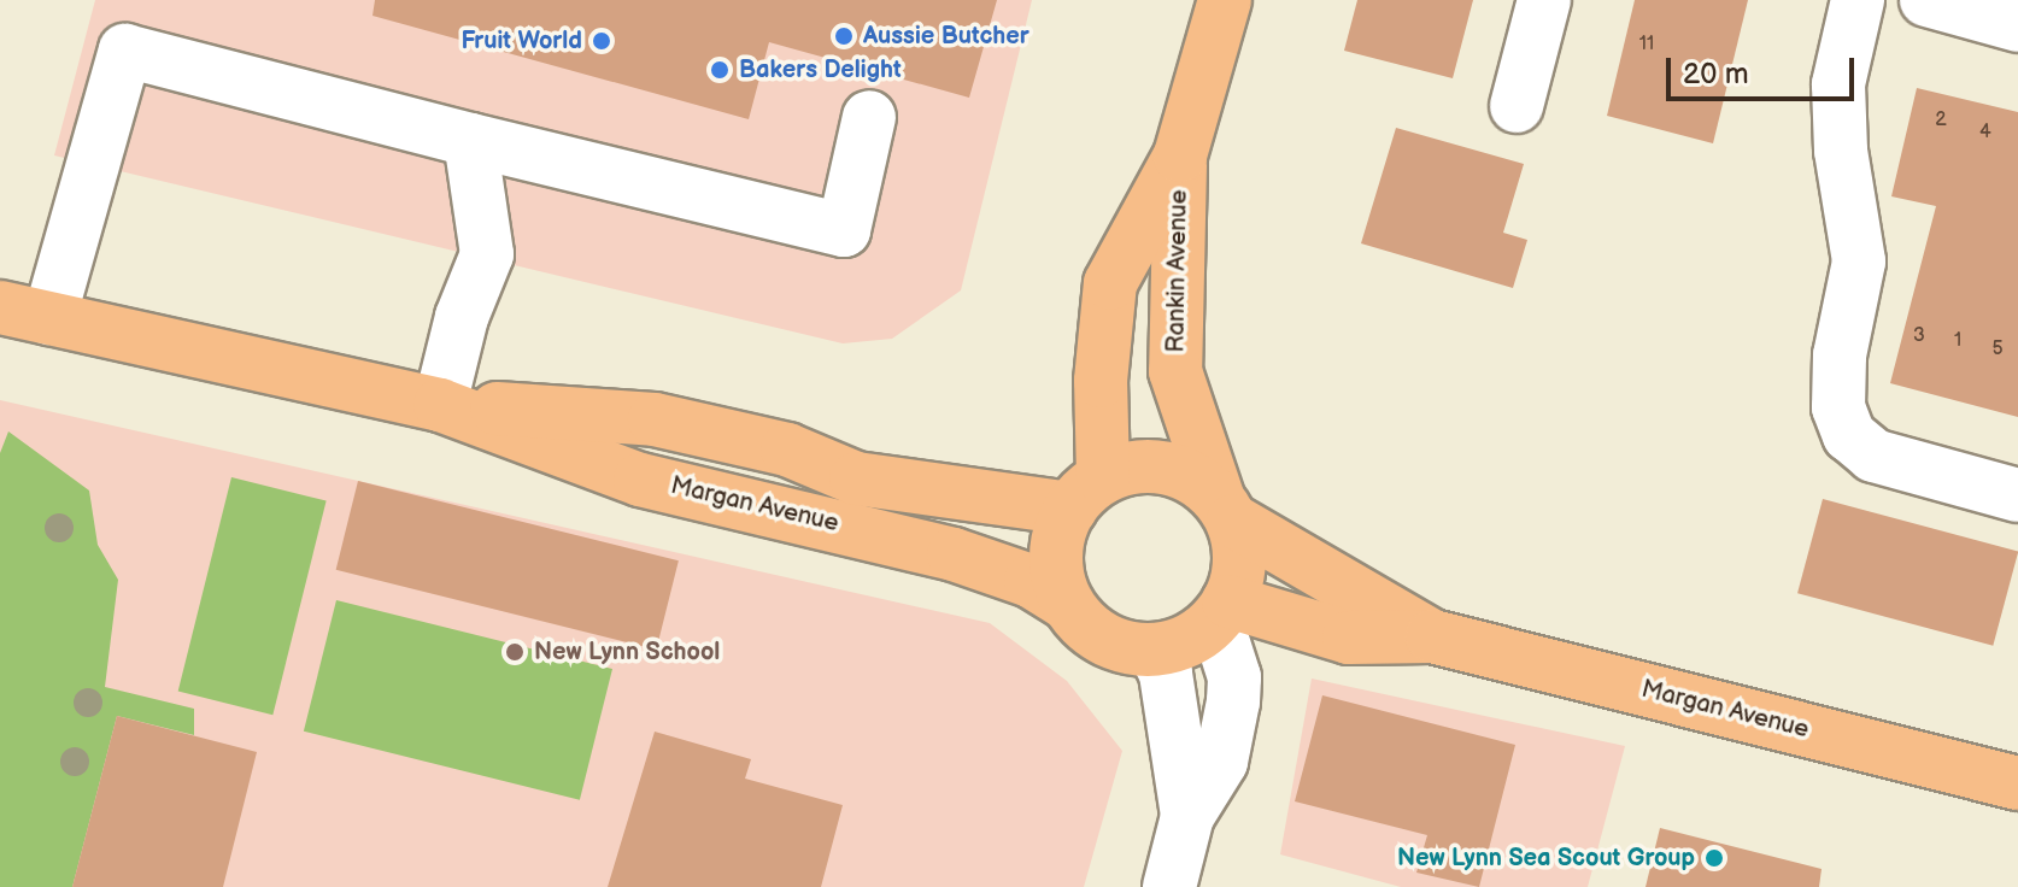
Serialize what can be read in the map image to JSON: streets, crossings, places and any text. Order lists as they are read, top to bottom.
{
  "streets": {
    "main road": ["Rankin Avenue", "Margan Avenue"]
  },
  "crossings": [
    ["Rankin Avenue", "Margan Avenue"]
  ],
  "places": [
    "Aussie Butcher",
    "Fruit World",
    "Bakers Delight",
    "New Lynn School",
    "New Lynn Sea Scout Group"
  ],
  "house_numbers": [
    "11",
    "2",
    "4",
    "3",
    "1",
    "5"
  ],
  "scale_bar": "20 m"
}
